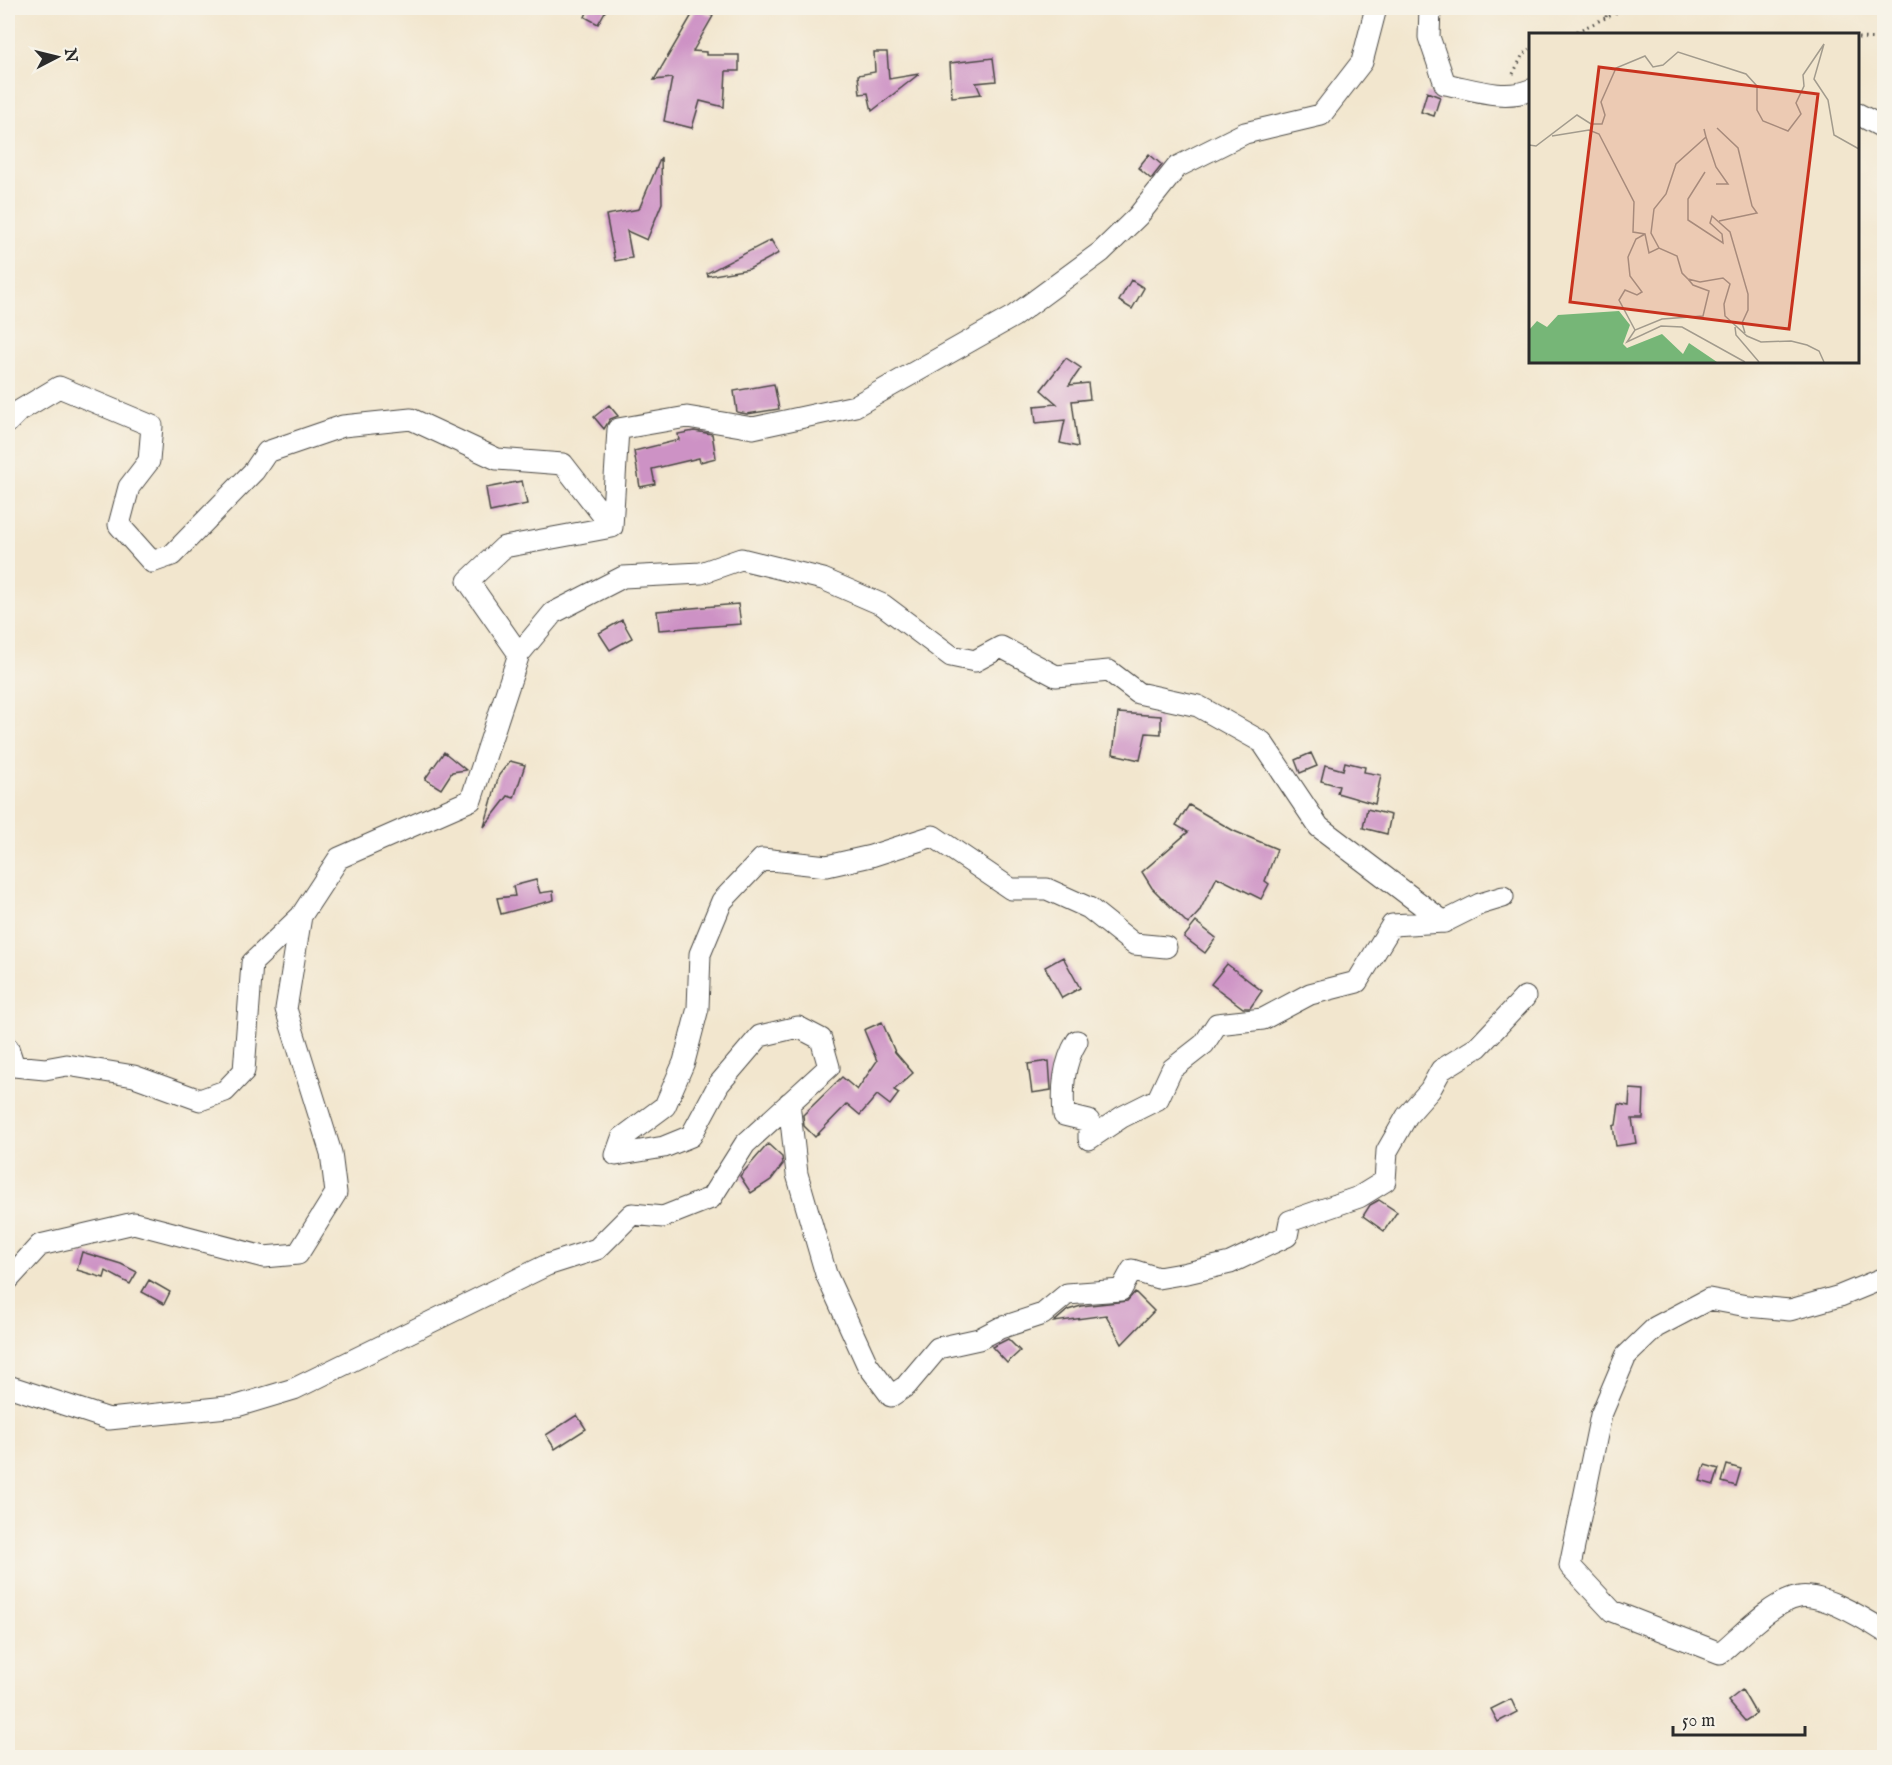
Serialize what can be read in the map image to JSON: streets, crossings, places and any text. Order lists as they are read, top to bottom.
{
  "scale_bar": "50 m",
  "north": "right"
}
